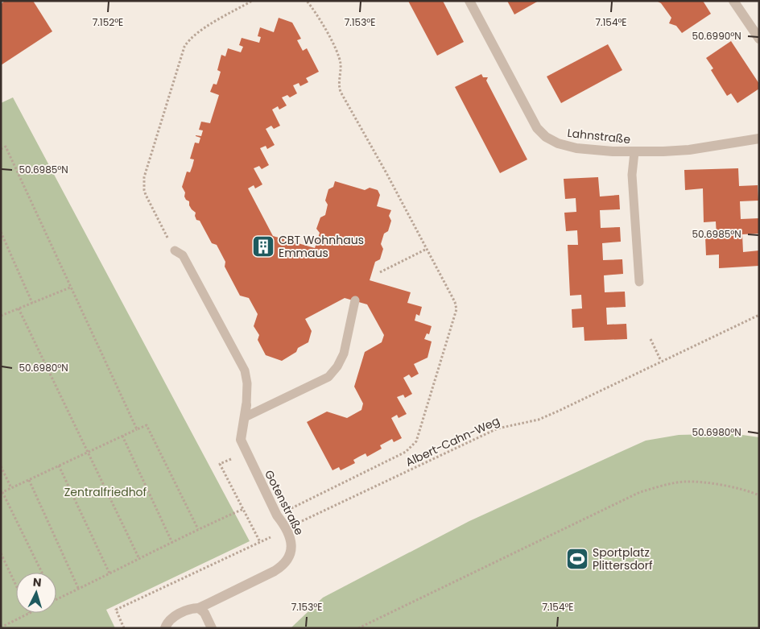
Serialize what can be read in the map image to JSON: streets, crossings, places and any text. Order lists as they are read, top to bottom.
{
  "streets": {
    "street": ["Lahnstraße", "Gotenstraße"],
    "path": ["Albert-Cahn-Weg"]
  },
  "crossings": [
    ["Albert-Cahn-Weg", "Gotenstraße"]
  ],
  "parks": ["Zentralfriedhof"],
  "places": {
    "building": ["CBT Wohnhaus Emmaus"],
    "sports": ["Sportplatz Plittersdorf"]
  },
  "north": "top",
  "coordinates": [
    "7.152°E",
    "7.153°E",
    "7.154°E",
    "50.6990°N",
    "50.6985°N",
    "50.6980°N"
  ]
}
